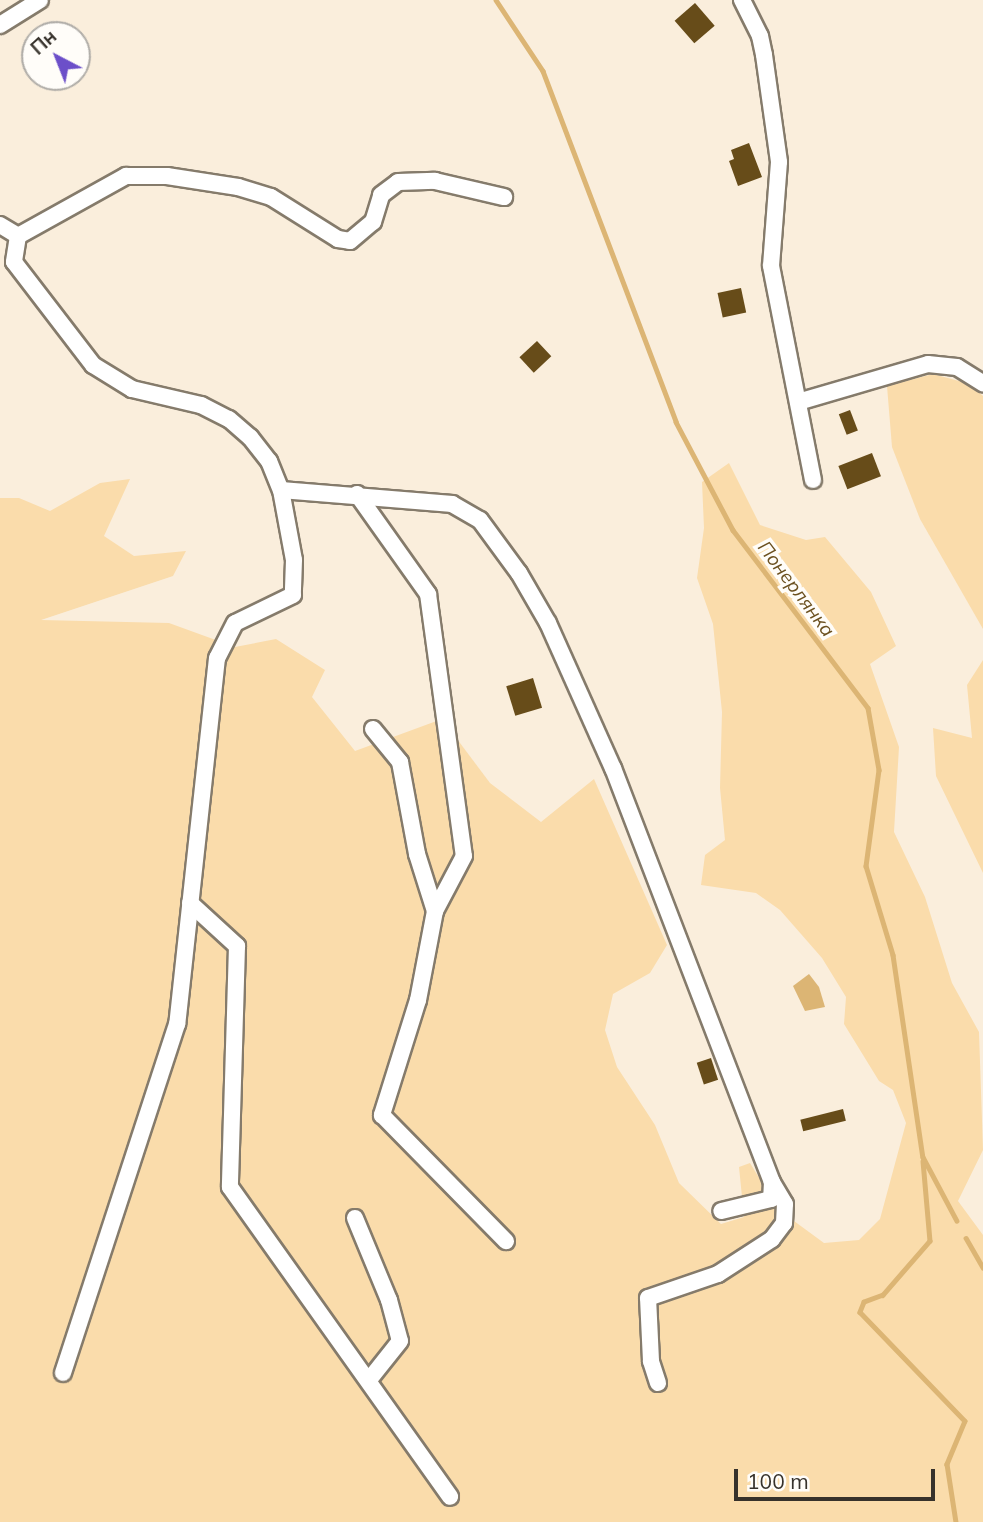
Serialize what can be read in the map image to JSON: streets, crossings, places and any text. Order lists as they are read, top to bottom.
{
  "water": ["Понерлянка"],
  "scale_bar": "100 m",
  "north": "top left"
}
